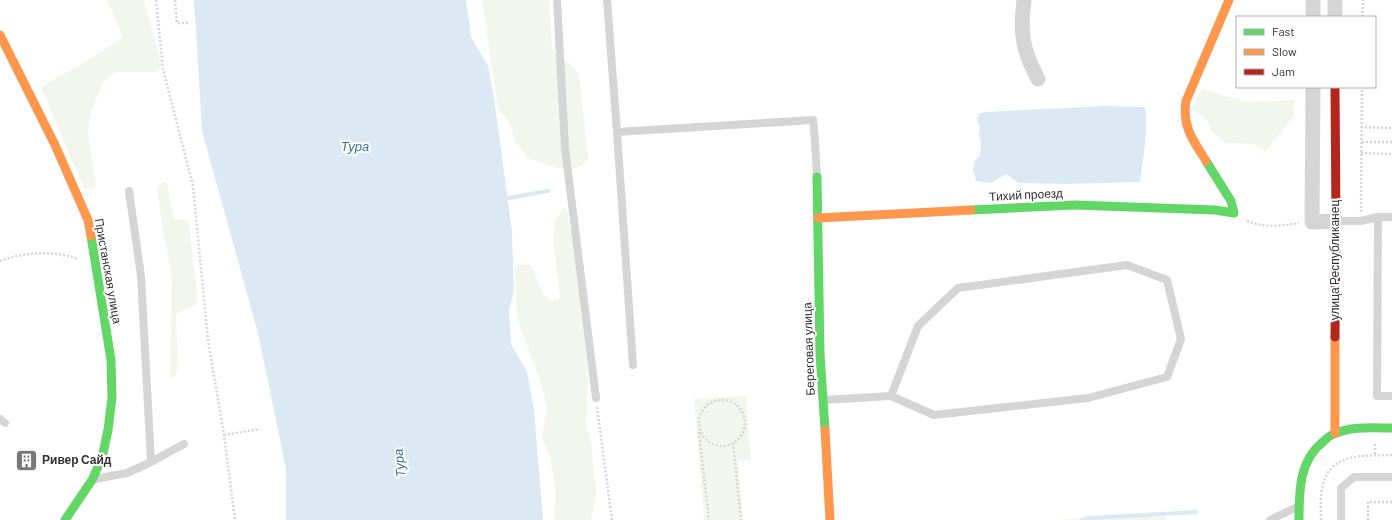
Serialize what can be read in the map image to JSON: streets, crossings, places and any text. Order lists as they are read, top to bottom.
{
  "streets": {
    "street": [
      "Тихий проезд",
      "улица Республиканец",
      "Пристанская улица",
      "Береговая улица"
    ]
  },
  "crossings": [
    ["Тихий проезд", "Береговая улица"]
  ],
  "water": ["Тура"],
  "places": {
    "building": ["Ривер Сайд"]
  },
  "legend": ["Fast", "Slow", "Jam"]
}
